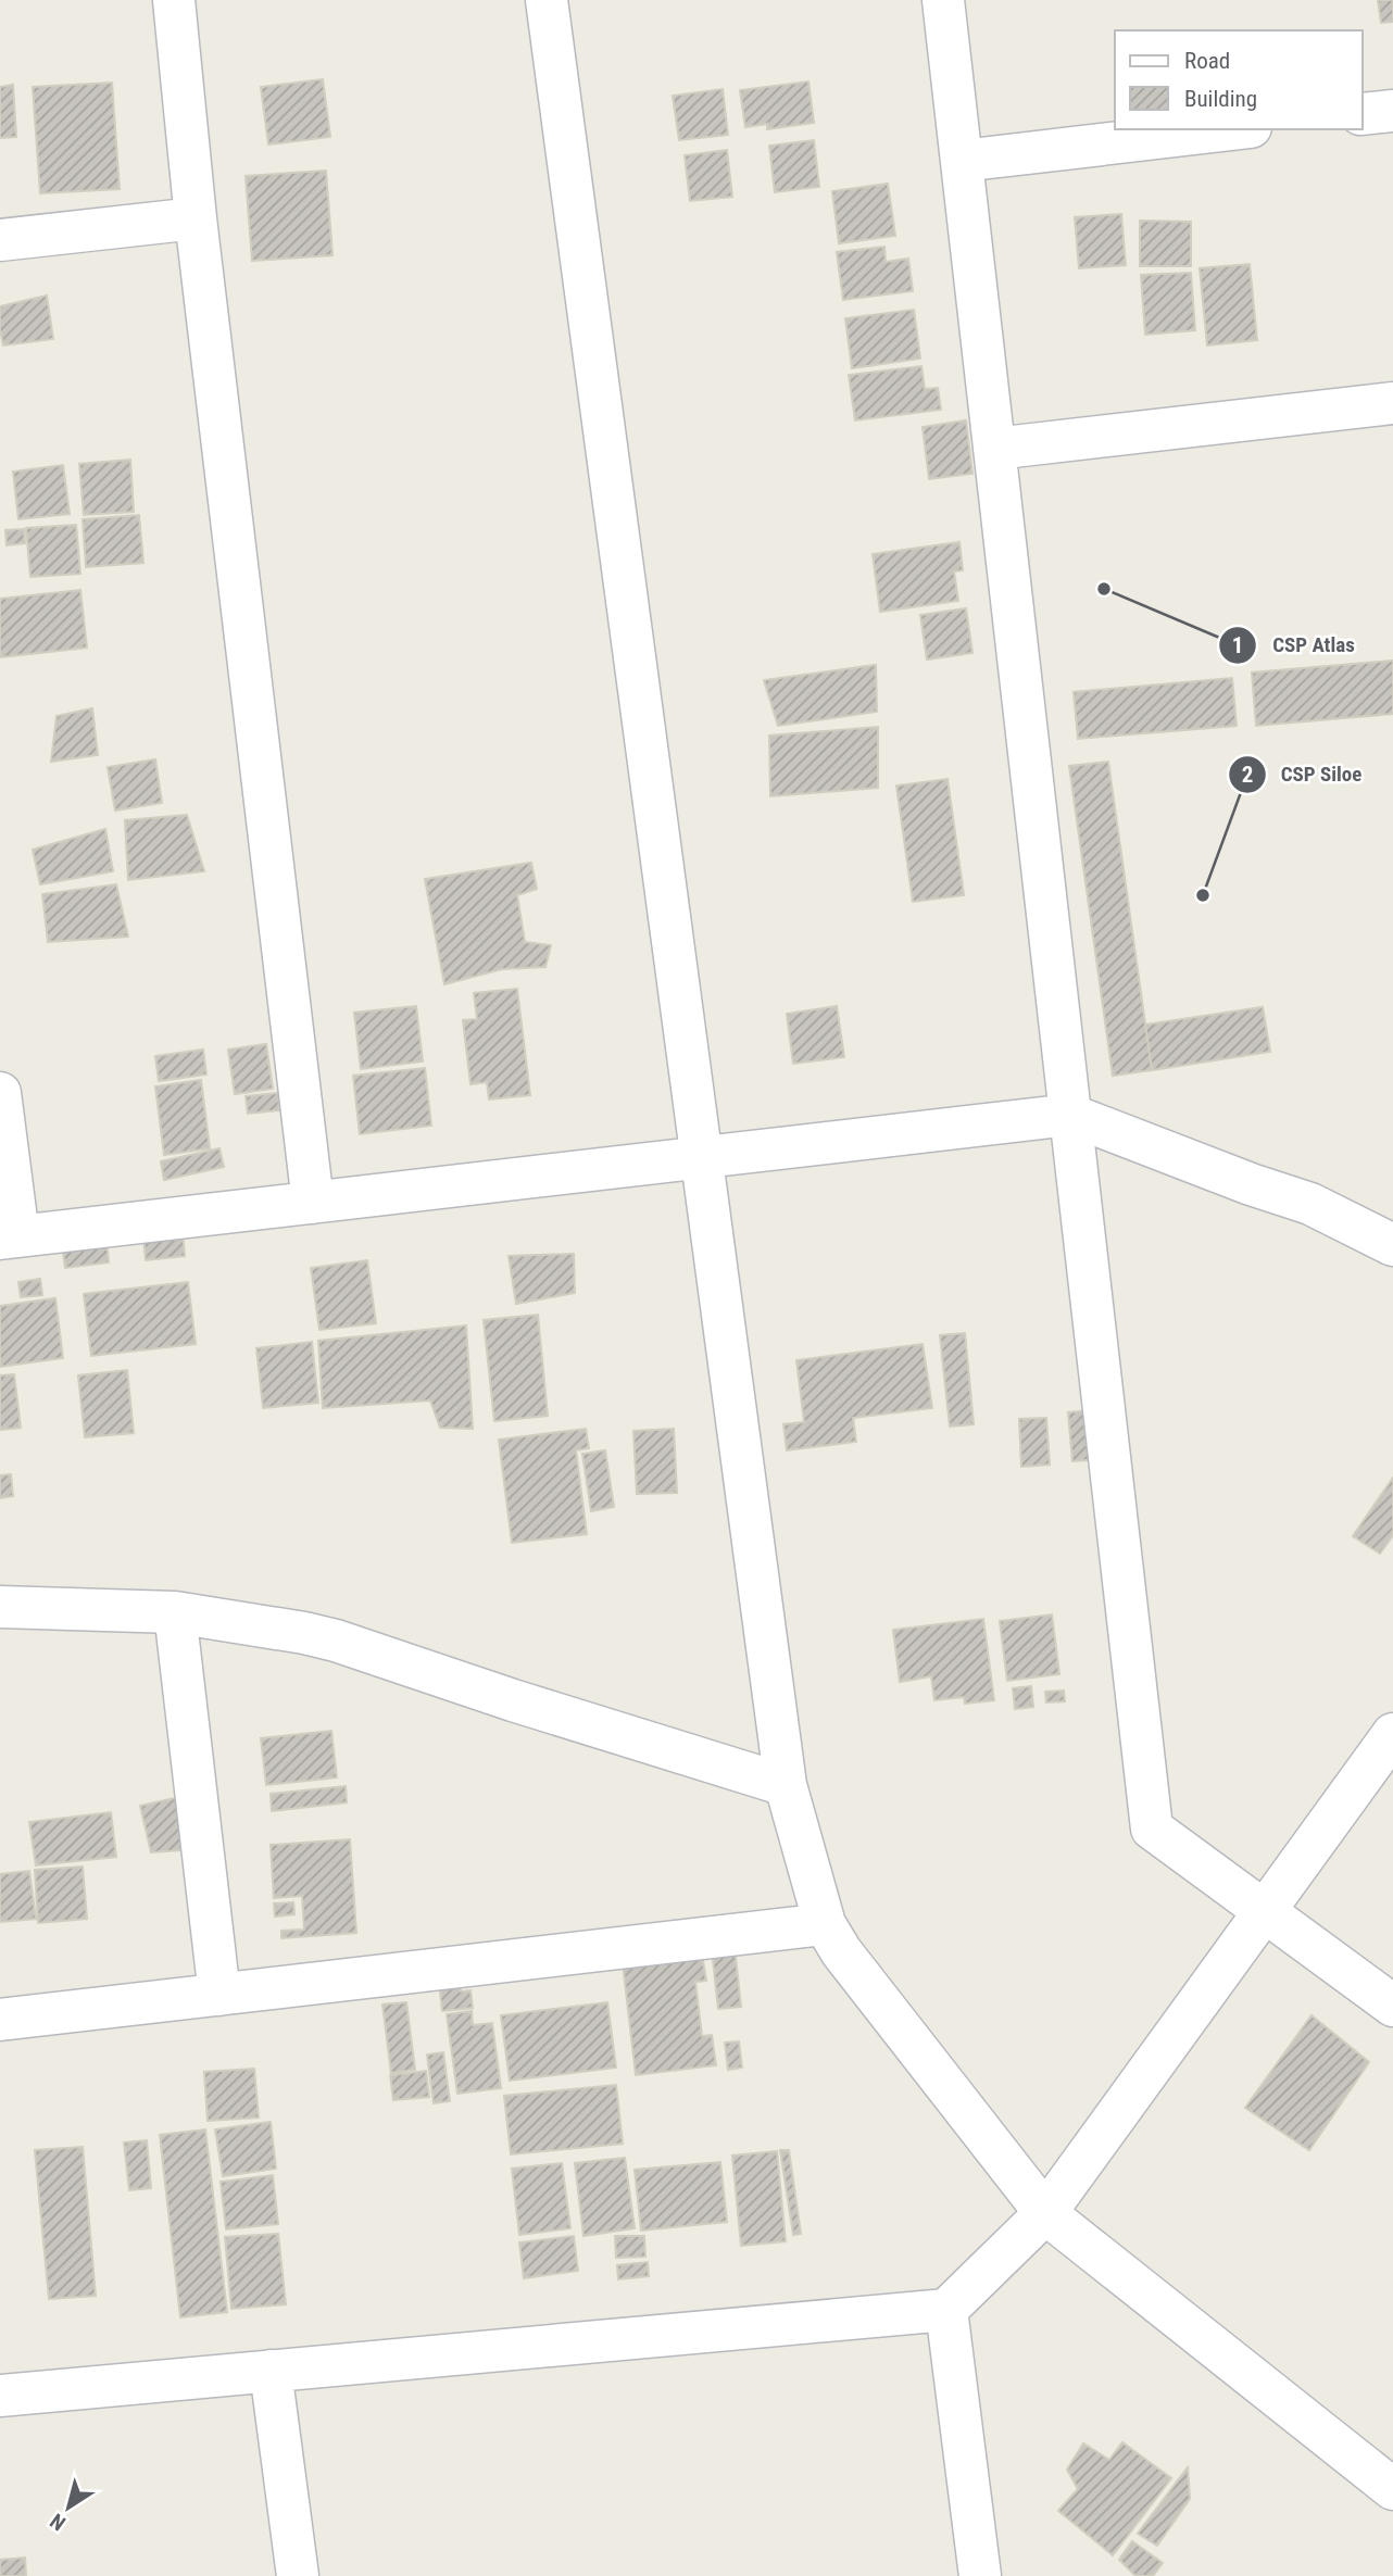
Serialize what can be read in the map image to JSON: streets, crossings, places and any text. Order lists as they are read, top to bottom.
{
  "places": ["CSP Atlas", "CSP Siloe"],
  "legend": ["Road", "Building"],
  "north": "bottom left"
}
